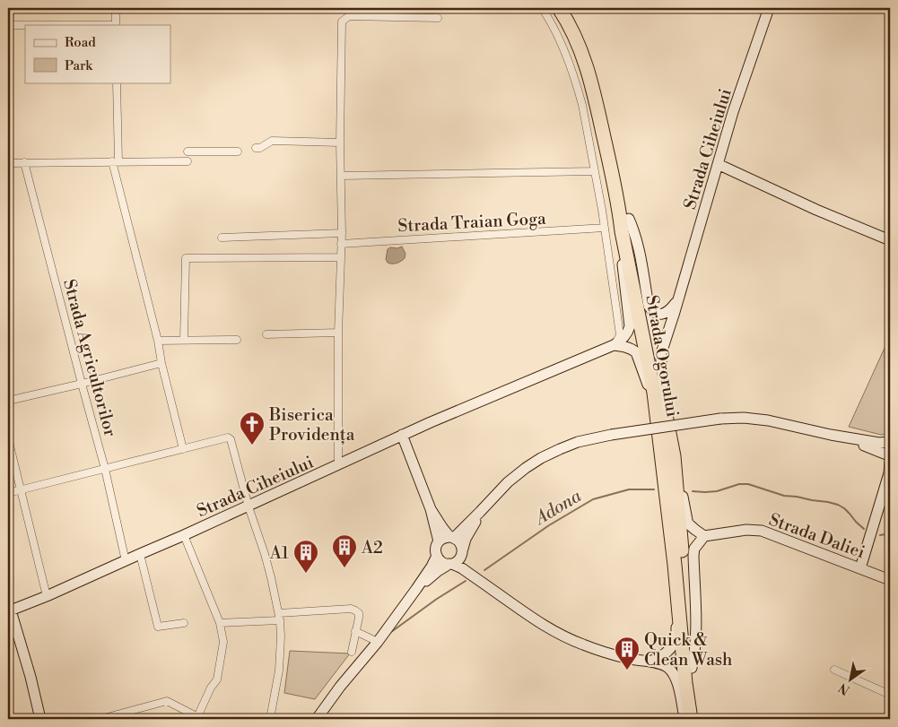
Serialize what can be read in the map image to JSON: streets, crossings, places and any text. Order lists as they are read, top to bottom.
{
  "streets": {
    "highway": ["Strada Ogorului"],
    "street": [
      "Strada Ciheiului",
      "Strada Traian Goga",
      "Strada Agricultorilor",
      "Strada Daliei"
    ]
  },
  "crossings": [
    ["Strada Ciheiului", "Strada Ogorului"],
    ["Strada Ciheiului", "Strada Agricultorilor"]
  ],
  "water": ["Adona"],
  "places": {
    "church": ["Biserica Providența"],
    "building": ["A2", "A1", "Quick & Clean Wash"]
  },
  "legend": ["Road", "Park"],
  "north": "bottom left"
}
